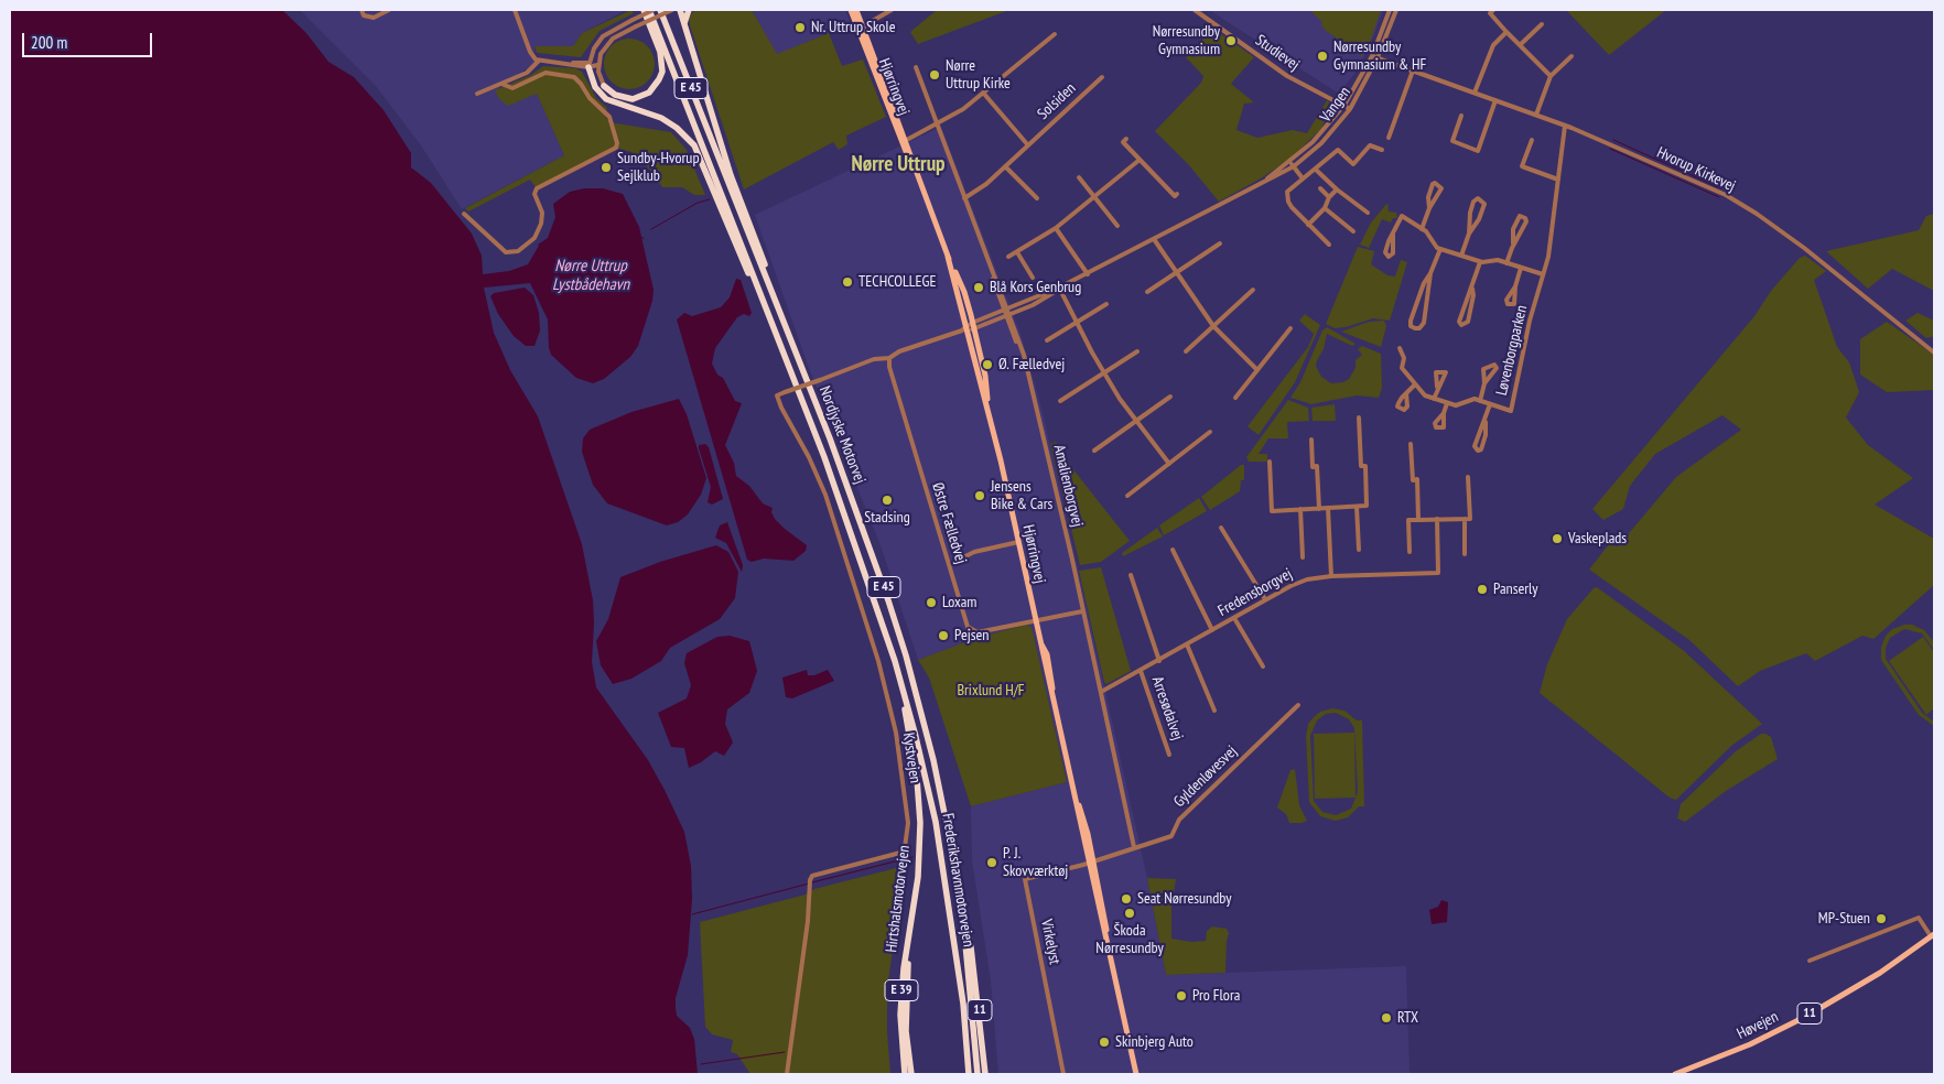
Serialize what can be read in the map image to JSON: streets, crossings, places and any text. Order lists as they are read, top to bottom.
{
  "streets": {
    "highway": [
      "E 45",
      "Nordjyske Motorvej",
      "Frederikshavnmotorvejen",
      "Hirtshalsmotorvejen",
      "E 39",
      "11"
    ],
    "main road": ["Hjørringvej", "Høvejen"],
    "street": [
      "Studievej",
      "Solsiden",
      "Vangen",
      "Hvorup Kirkevej",
      "Løvenborgparken",
      "Amalienborgvej",
      "Østre Fælledvej",
      "Fredensborgvej",
      "Arresødalvej",
      "Kystvejen",
      "Gyldenløvesvej",
      "Virkelyst"
    ]
  },
  "crossings": [
    ["Studievej", "Vangen"],
    ["Hjørringvej", "Vangen"],
    ["Hjørringvej", "Østre Fælledvej"],
    ["Hjørringvej", "Gyldenløvesvej"],
    ["Hjørringvej", "Virkelyst"],
    ["Solsiden", "Amalienborgvej"],
    ["Vangen", "Hvorup Kirkevej"],
    ["Vangen", "Amalienborgvej"],
    ["Hvorup Kirkevej", "Løvenborgparken"],
    ["Nordjyske Motorvej", "Frederikshavnmotorvejen"],
    ["Nordjyske Motorvej", "Hirtshalsmotorvejen"],
    ["Amalienborgvej", "Fredensborgvej"],
    ["Amalienborgvej", "Gyldenløvesvej"],
    ["Østre Fælledvej", "Kystvejen"],
    ["Fredensborgvej", "Arresødalvej"],
    ["Gyldenløvesvej", "Virkelyst"],
    ["Frederikshavnmotorvejen", "Hirtshalsmotorvejen"]
  ],
  "districts": ["Nørre Uttrup"],
  "water": ["Nørre Uttrup Lystbådehavn"],
  "parks": ["Brixlund H/F"],
  "places": [
    "Nr. Uttrup Skole",
    "Nørresundby Gymnasium",
    "Nørresundby Gymnasium & HF",
    "Nørre Uttrup Kirke",
    "Sundby-Hvorup Sejlklub",
    "TECHCOLLEGE",
    "Blå Kors Genbrug",
    "Ø. Fælledvej",
    "Jensens Bike & Cars",
    "Stadsing",
    "Vaskeplads",
    "Panserly",
    "Loxam",
    "Pejsen",
    "P. J. Skovværktøj",
    "Seat Nørresundby",
    "Škoda Nørresundby",
    "MP-Stuen",
    "Pro Flora",
    "RTX",
    "Skinbjerg Auto"
  ],
  "scale_bar": "200 m"
}
